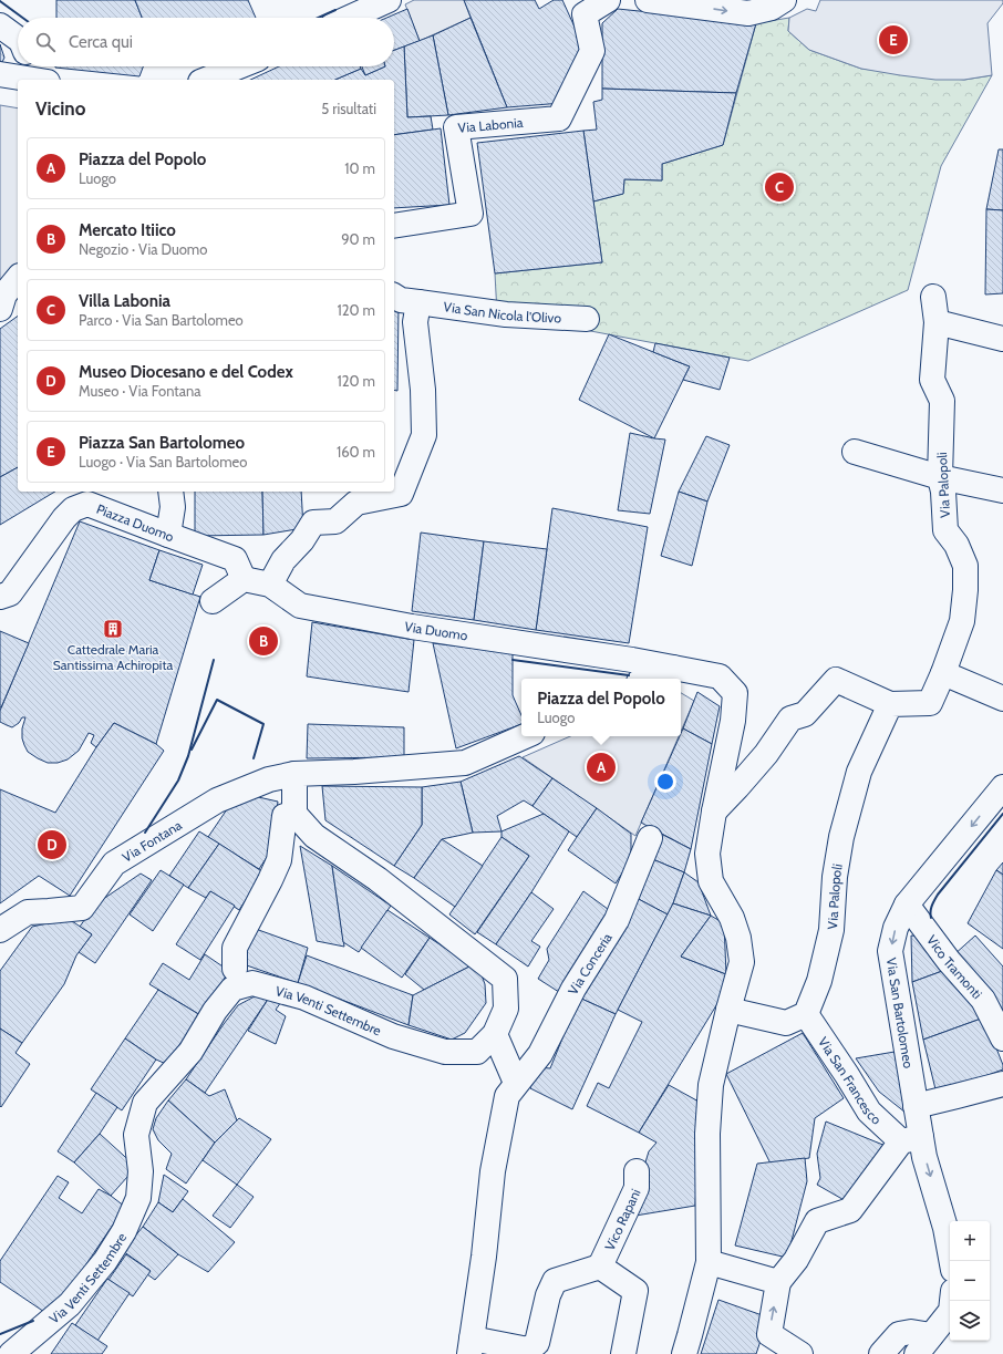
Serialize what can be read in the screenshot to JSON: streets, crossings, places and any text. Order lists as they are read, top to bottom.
{
  "streets": {
    "street": [
      "Via Labonia",
      "Via San Nicola l'Olivo",
      "Via Palopoli",
      "Piazza Duomo",
      "Via Duomo",
      "Via Fontana",
      "Via Conceria",
      "Vico Tramonti",
      "Via Venti Settembre",
      "Via San Bartolomeo",
      "Via San Francesco",
      "Vico Rapani"
    ]
  },
  "crossings": [
    ["Via Palopoli", "Via Duomo"],
    ["Via Palopoli", "Via San Francesco"],
    ["Piazza Duomo", "Via Duomo"],
    ["Via Conceria", "Vico Rapani"],
    ["Vico Tramonti", "Via San Bartolomeo"],
    ["Via San Bartolomeo", "Via San Francesco"]
  ],
  "places": {
    "building": ["Cattedrale Maria Santissima Achiropita"]
  },
  "page": {
    "search": "Cerca qui",
    "pins": [
      "E",
      "C",
      "B",
      "A",
      "D"
    ],
    "heading": ["Vicino", "5 risultati"],
    "list": [
      {
        "mark": "A",
        "name": "Piazza del Popolo",
        "note": "Luogo",
        "value": "10 m"
      },
      {
        "mark": "B",
        "name": "Mercato Itiico",
        "note": "Negozio · Via Duomo",
        "value": "90 m"
      },
      {
        "mark": "C",
        "name": "Villa Labonia",
        "note": "Parco · Via San Bartolomeo",
        "value": "120 m"
      },
      {
        "mark": "D",
        "name": "Museo Diocesano e del Codex",
        "note": "Museo · Via Fontana",
        "value": "120 m"
      },
      {
        "mark": "E",
        "name": "Piazza San Bartolomeo",
        "note": "Luogo · Via San Bartolomeo",
        "value": "160 m"
      }
    ],
    "popup": ["Piazza del Popolo", "Luogo"],
    "map_buttons": ["+", "−"]
  }
}
